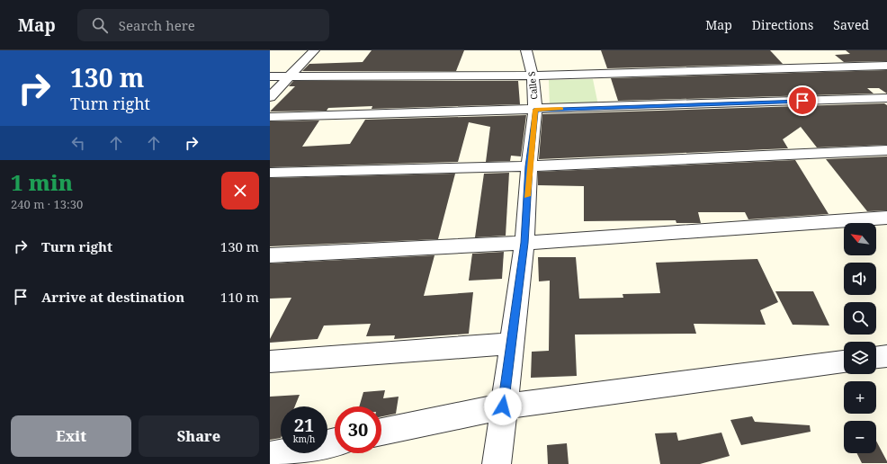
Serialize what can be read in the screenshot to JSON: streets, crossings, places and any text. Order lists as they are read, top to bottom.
{
  "streets": {
    "street": ["Calle S"]
  },
  "north": "top left",
  "page": {
    "header": "Map",
    "search": "Search here",
    "nav": ["Map", "Directions", "Saved"],
    "turn": ["130 m", "Turn right"],
    "heading": ["1 min", "240 m · 13:30"],
    "list": [
      {
        "name": "Turn right",
        "value": "130 m"
      },
      {
        "name": "Arrive at destination",
        "value": "110 m"
      }
    ],
    "map_buttons": ["+", "−"],
    "speed": "21 km/h",
    "limit": "30",
    "buttons": ["Exit", "Share"]
  }
}
